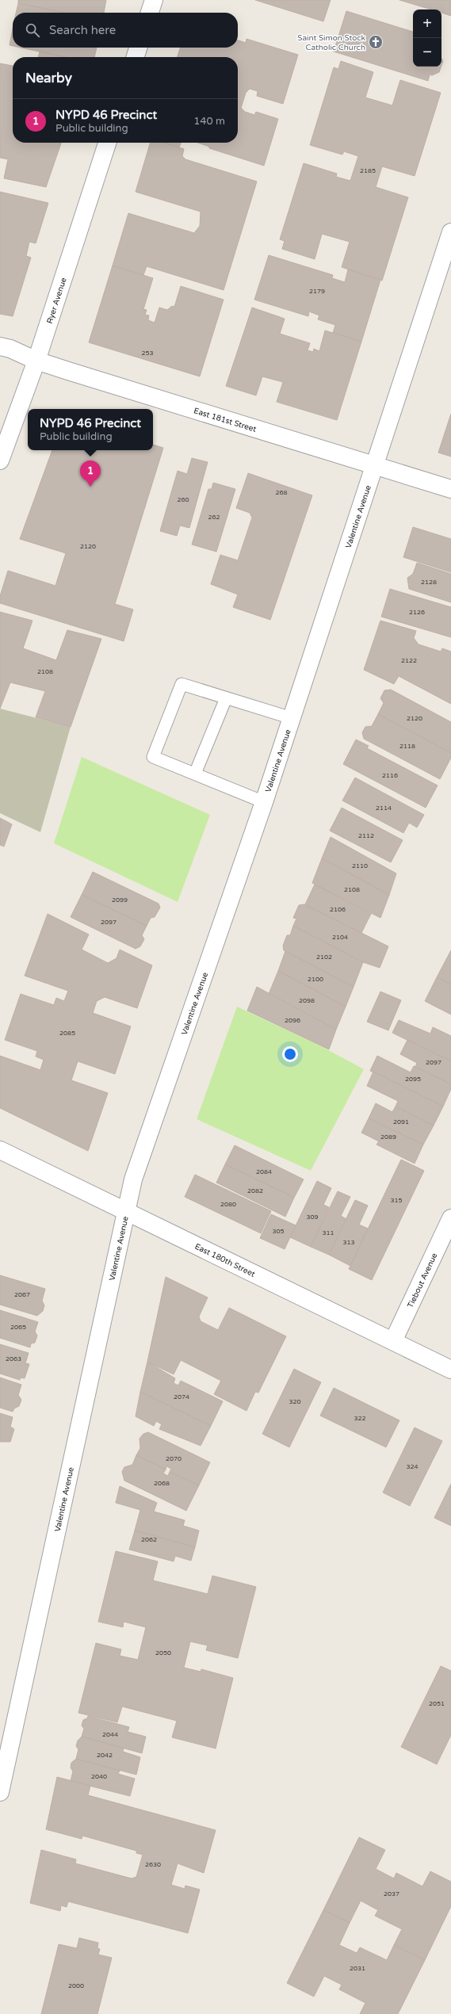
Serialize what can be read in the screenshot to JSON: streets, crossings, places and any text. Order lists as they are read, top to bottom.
{
  "streets": {
    "street": [
      "Ryer Avenue",
      "East 181st Street",
      "Valentine Avenue",
      "East 180th Street",
      "Tiebout Avenue"
    ]
  },
  "crossings": [
    ["Ryer Avenue", "East 181st Street"],
    ["East 181st Street", "Valentine Avenue"],
    ["Valentine Avenue", "East 180th Street"],
    ["East 180th Street", "Tiebout Avenue"]
  ],
  "places": {
    "church": ["Saint Simon Stock Catholic Church"]
  },
  "house_numbers": [
    "2185",
    "2179",
    "253",
    "268",
    "260",
    "262",
    "2120",
    "2128",
    "2126",
    "2122",
    "2108",
    "2120",
    "2118",
    "2116",
    "2114",
    "2112",
    "2110",
    "2108",
    "2099",
    "2106",
    "2097",
    "2104",
    "2102",
    "2100",
    "2098",
    "2096",
    "2085",
    "2097",
    "2095",
    "2091",
    "2089",
    "2084",
    "2082",
    "315",
    "2080",
    "309",
    "305",
    "311",
    "313",
    "2067",
    "2065",
    "2063",
    "2074",
    "320",
    "322",
    "2070",
    "324",
    "2068",
    "2062",
    "2050",
    "2051",
    "2044",
    "2042",
    "2040",
    "2630",
    "2037",
    "2031",
    "2000"
  ],
  "page": {
    "map_buttons": ["+", "−"],
    "search": "Search here",
    "heading": "Nearby",
    "list": [
      {
        "mark": "1",
        "name": "NYPD 46 Precinct",
        "note": "Public building",
        "value": "140 m"
      }
    ],
    "popup": ["NYPD 46 Precinct", "Public building"],
    "pins": "1"
  }
}
